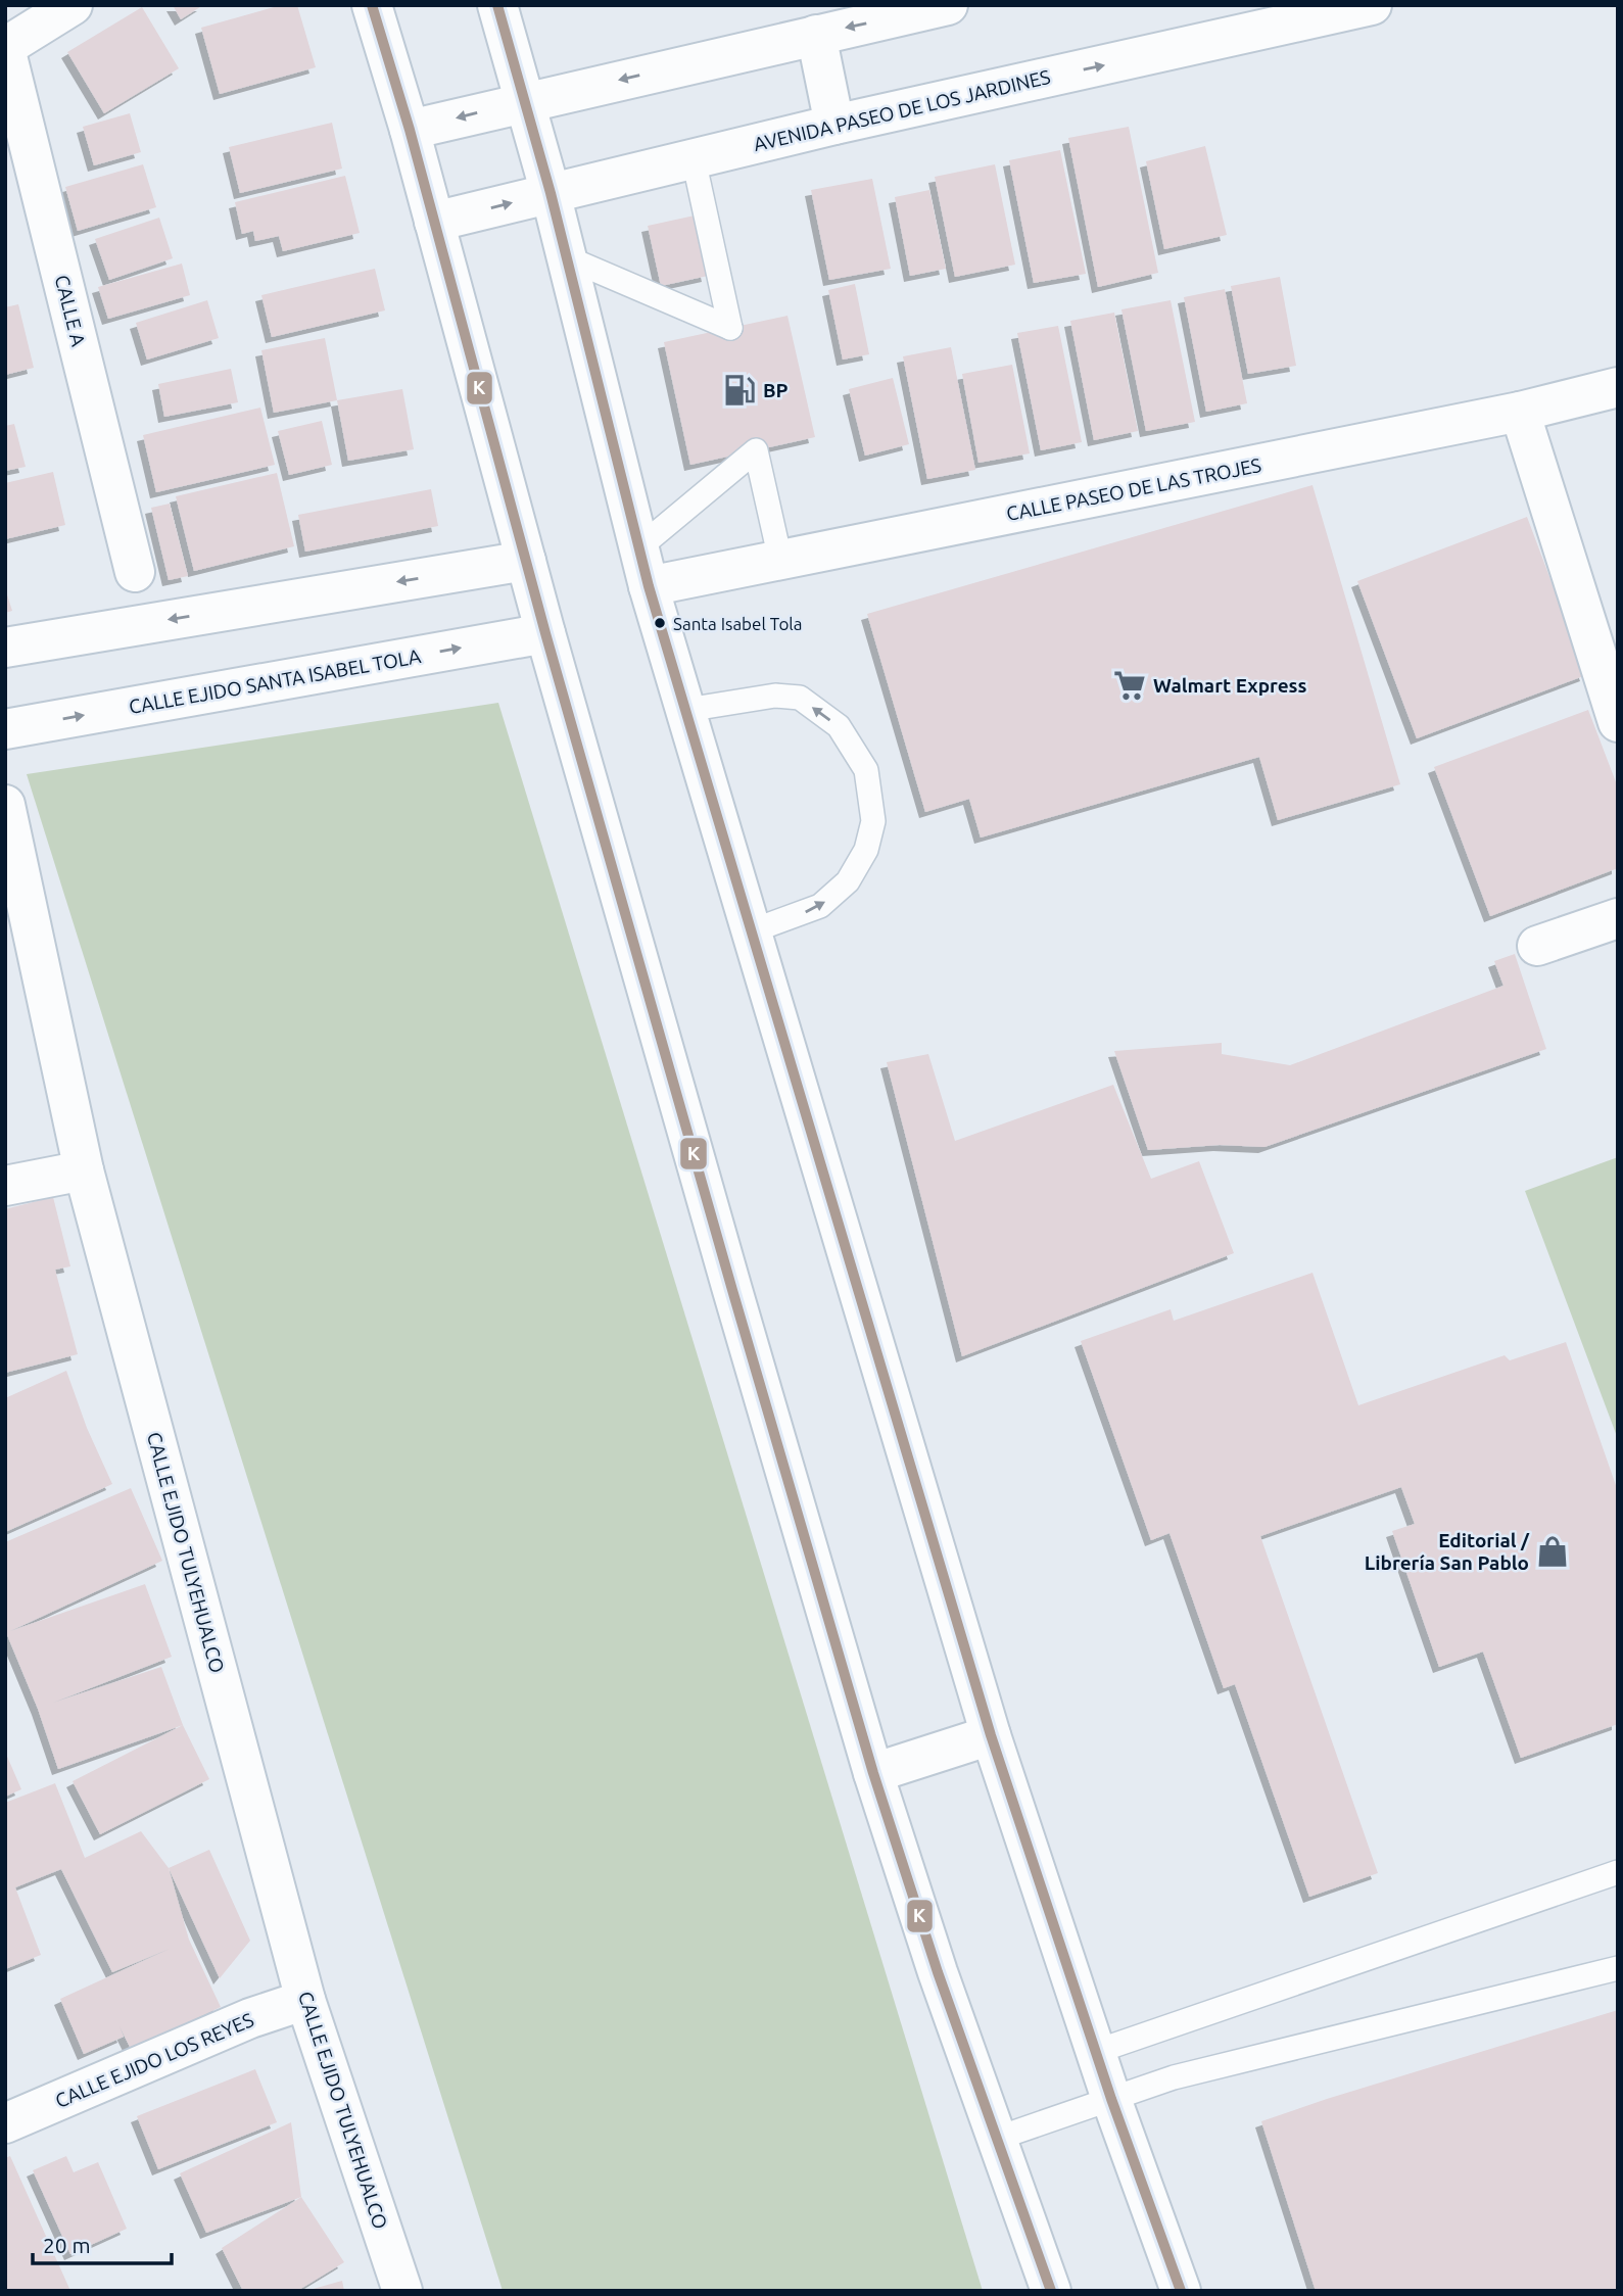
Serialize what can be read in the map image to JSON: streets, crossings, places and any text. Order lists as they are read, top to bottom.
{
  "streets": {
    "street": [
      "AVENIDA PASEO DE LOS JARDINES",
      "CALLE A",
      "CALLE PASEO DE LAS TROJES",
      "CALLE EJIDO SANTA ISABEL TOLA",
      "CALLE EJIDO TULYEHUALCO",
      "CALLE EJIDO LOS REYES"
    ]
  },
  "crossings": [
    ["CALLE EJIDO TULYEHUALCO", "CALLE EJIDO LOS REYES"]
  ],
  "places": {
    "fuel station": ["BP"],
    "other": ["Santa Isabel Tola"],
    "supermarket": ["Walmart Express"],
    "shop": ["Editorial / Librería San Pablo"]
  },
  "lines": ["transit line K"],
  "scale_bar": "20 m"
}
